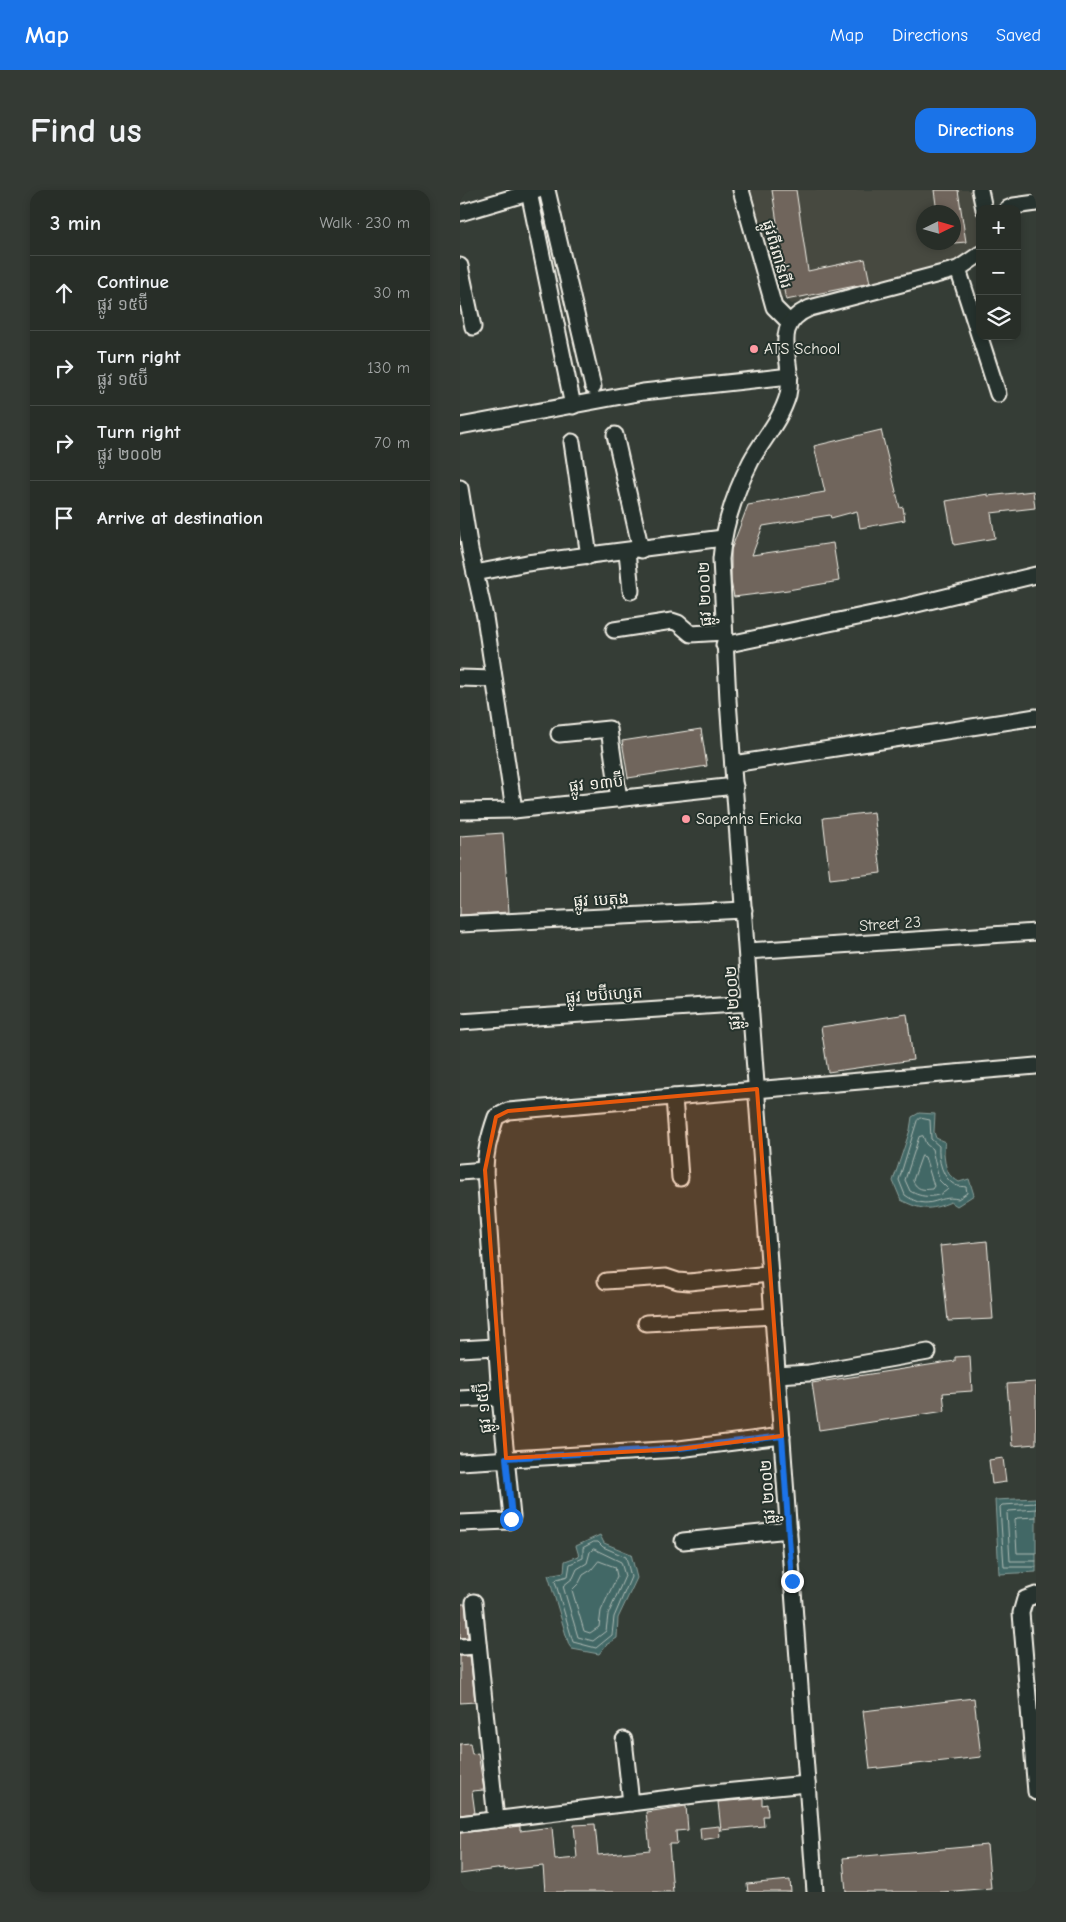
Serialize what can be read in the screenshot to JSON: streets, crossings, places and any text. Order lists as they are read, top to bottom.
{
  "streets": {
    "street": [
      "ផ្លូវពីរពាន់ពីរ",
      "ផ្លូវ ២០០២",
      "ផ្លូវ ១៣ប៊ី",
      "ផ្លូវ បេតុង",
      "Street 23",
      "ផ្លូវ ២ប៊ីហ្សេត",
      "ផ្លូវ ១៥ប៊ី"
    ]
  },
  "crossings": [
    ["ផ្លូវពីរពាន់ពីរ", "ផ្លូវ ២០០២"],
    ["ផ្លូវ ២០០២", "ផ្លូវ ១៣ប៊ី"],
    ["ផ្លូវ ២០០២", "ផ្លូវ បេតុង"],
    ["ផ្លូវ ២០០២", "Street 23"],
    ["ផ្លូវ ២០០២", "ផ្លូវ ២ប៊ីហ្សេត"]
  ],
  "places": ["ATS School", "Sapenhs Ericka"],
  "north": "right",
  "page": {
    "header": "Map",
    "nav": ["Map", "Directions", "Saved"],
    "buttons": "Directions",
    "title": "Find us",
    "heading": ["3 min", "Walk · 230 m"],
    "map_buttons": ["+", "−"],
    "list": [
      ["Continue", "ផ្លូវ ១៥ប៊ី", "30 m"],
      ["Turn right", "ផ្លូវ ១៥ប៊ី", "130 m"],
      ["Turn right", "ផ្លូវ ២០០២", "70 m"],
      "Arrive at destination"
    ]
  }
}
